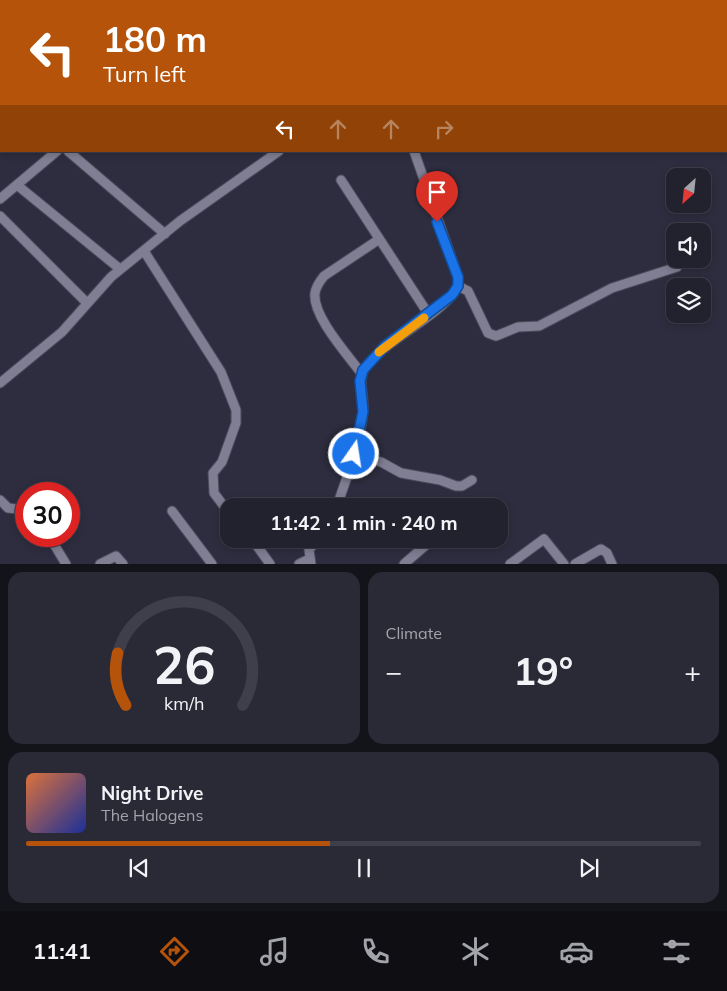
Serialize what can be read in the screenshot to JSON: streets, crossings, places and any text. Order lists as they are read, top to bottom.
{
  "north": "bottom left",
  "page": {
    "turn": ["180 m", "Turn left"],
    "limit": "30",
    "trip": "11:42 · 1 min · 240 m",
    "tile": "Climate",
    "heat": ["−", "19°", "+"],
    "song": ["Night Drive", "The Halogens"],
    "tabs": "11:41",
    "gauge": ["26", "km/h"]
  }
}
